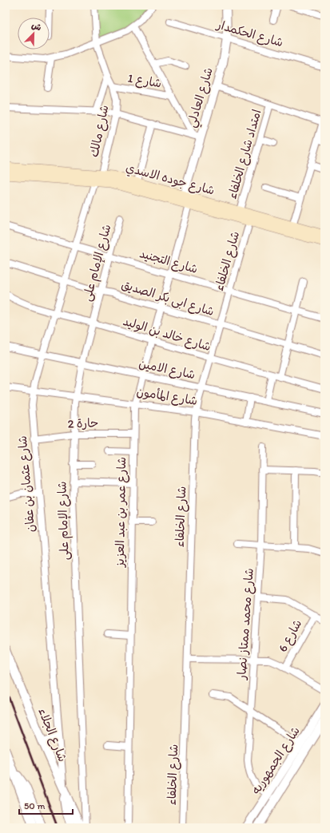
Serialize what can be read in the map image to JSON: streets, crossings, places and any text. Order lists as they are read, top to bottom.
{
  "streets": {
    "main road": ["شارع جوده الاسدي"],
    "street": [
      "شارع الحكمدار",
      "شارع 1",
      "شارع العادلي",
      "شارع مالك",
      "امتداد شارع الخلفاء",
      "شارع التجنيد",
      "شارع الخلفاء",
      "شارع الإمام على",
      "شارع ابى بكر الصديق",
      "شارع خالد بن الوليد",
      "شارع الامين",
      "شارع المأمون",
      "حارة 2",
      "شارع عثمان بن عفان",
      "شارع عمر بن عبد العزيز",
      "شارع محمد ممتاز نصار",
      "شارع 6",
      "شارع الجلاء",
      "شارع الجمهوريه"
    ]
  },
  "crossings": [
    ["شارع الحكمدار", "شارع العادلي"],
    ["شارع 1", "شارع مالك"],
    ["شارع العادلي", "شارع جوده الاسدي"],
    ["شارع مالك", "شارع جوده الاسدي"],
    ["امتداد شارع الخلفاء", "شارع جوده الاسدي"],
    ["شارع جوده الاسدي", "شارع الخلفاء"],
    ["شارع جوده الاسدي", "شارع عثمان بن عفان"],
    ["شارع جوده الاسدي", "شارع عمر بن عبد العزيز"],
    ["شارع التجنيد", "شارع الخلفاء"],
    ["شارع التجنيد", "شارع الإمام على"],
    ["شارع التجنيد", "شارع عثمان بن عفان"],
    ["شارع التجنيد", "شارع عمر بن عبد العزيز"],
    ["شارع الخلفاء", "شارع ابى بكر الصديق"],
    ["شارع الخلفاء", "شارع خالد بن الوليد"],
    ["شارع الخلفاء", "شارع الامين"],
    ["شارع الخلفاء", "شارع المأمون"],
    ["شارع الإمام على", "شارع ابى بكر الصديق"],
    ["شارع الإمام على", "شارع خالد بن الوليد"],
    ["شارع الإمام على", "شارع الامين"],
    ["شارع الإمام على", "شارع المأمون"],
    ["شارع الإمام على", "حارة 2"],
    ["شارع ابى بكر الصديق", "شارع عثمان بن عفان"],
    ["شارع ابى بكر الصديق", "شارع عمر بن عبد العزيز"],
    ["شارع خالد بن الوليد", "شارع عثمان بن عفان"],
    ["شارع خالد بن الوليد", "شارع عمر بن عبد العزيز"],
    ["شارع الامين", "شارع عثمان بن عفان"],
    ["شارع الامين", "شارع عمر بن عبد العزيز"],
    ["شارع المأمون", "شارع عثمان بن عفان"],
    ["شارع المأمون", "شارع عمر بن عبد العزيز"],
    ["حارة 2", "شارع عثمان بن عفان"],
    ["حارة 2", "شارع عمر بن عبد العزيز"],
    ["شارع عثمان بن عفان", "شارع الجلاء"],
    ["شارع محمد ممتاز نصار", "شارع الجمهوريه"]
  ],
  "scale_bar": "50 m",
  "north": "top right"
}
